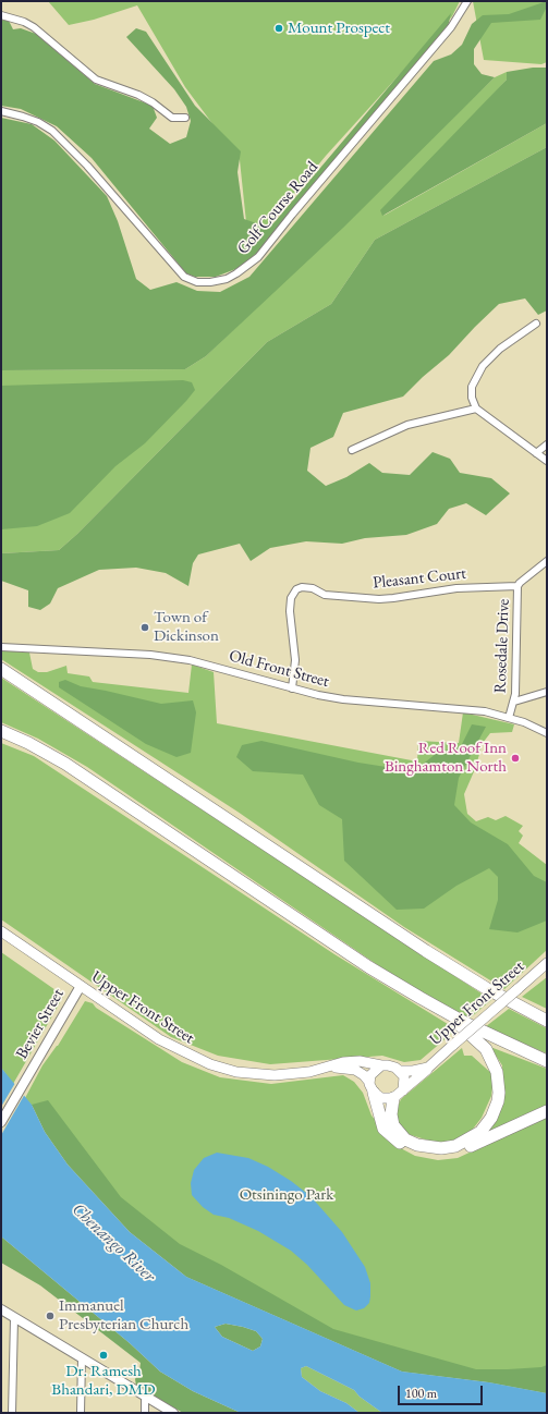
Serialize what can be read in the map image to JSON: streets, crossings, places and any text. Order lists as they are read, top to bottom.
{
  "streets": {
    "main road": ["Upper Front Street"],
    "street": [
      "Golf Course Road",
      "Pleasant Court",
      "Rosedale Drive",
      "Old Front Street",
      "Bevier Street"
    ]
  },
  "crossings": [
    ["Pleasant Court", "Rosedale Drive"],
    ["Pleasant Court", "Old Front Street"],
    ["Rosedale Drive", "Old Front Street"],
    ["Upper Front Street", "Bevier Street"]
  ],
  "water": ["Chenango River"],
  "parks": ["Otsiningo Park"],
  "places": [
    "Mount Prospect",
    "Town of Dickinson",
    "Red Roof Inn Binghamton North",
    "Immanuel Presbyterian Church",
    "Dr. Ramesh Bhandari, DMD"
  ],
  "scale_bar": "100 m"
}
